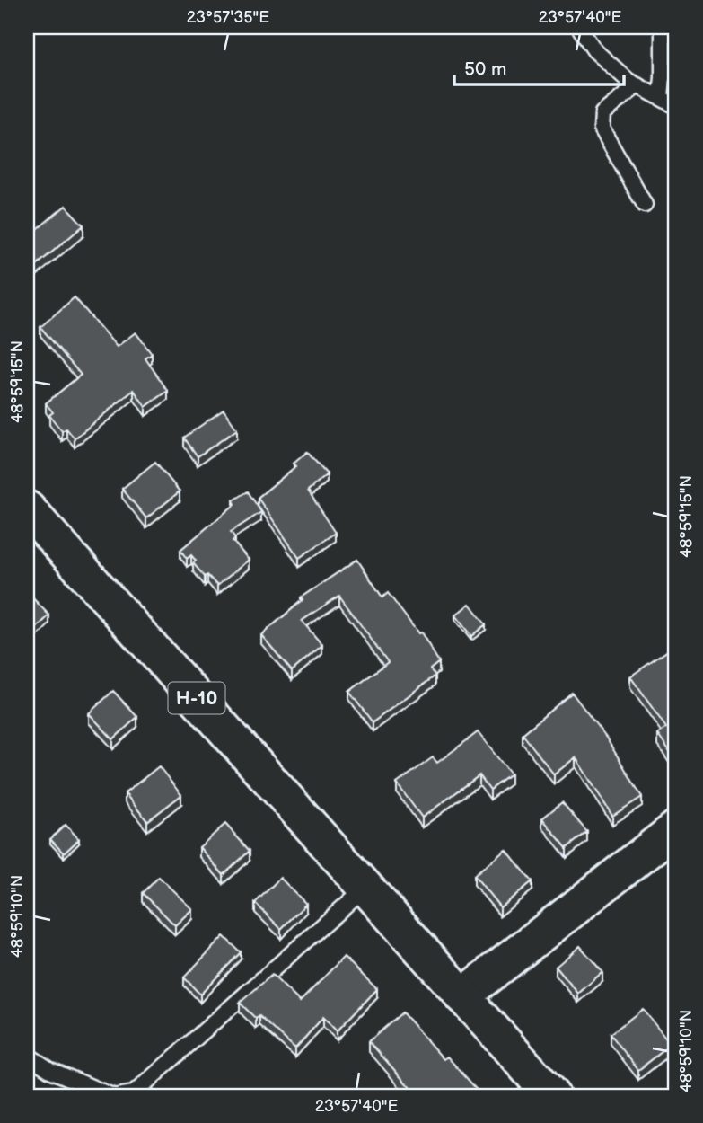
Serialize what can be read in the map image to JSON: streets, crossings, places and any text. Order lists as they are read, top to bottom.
{
  "streets": {
    "main road": ["Н-10"]
  },
  "scale_bar": "50 m",
  "coordinates": [
    "23°57'35\"E",
    "23°57'40\"E",
    "48°59'15\"N",
    "48°59'10\"N"
  ]
}
